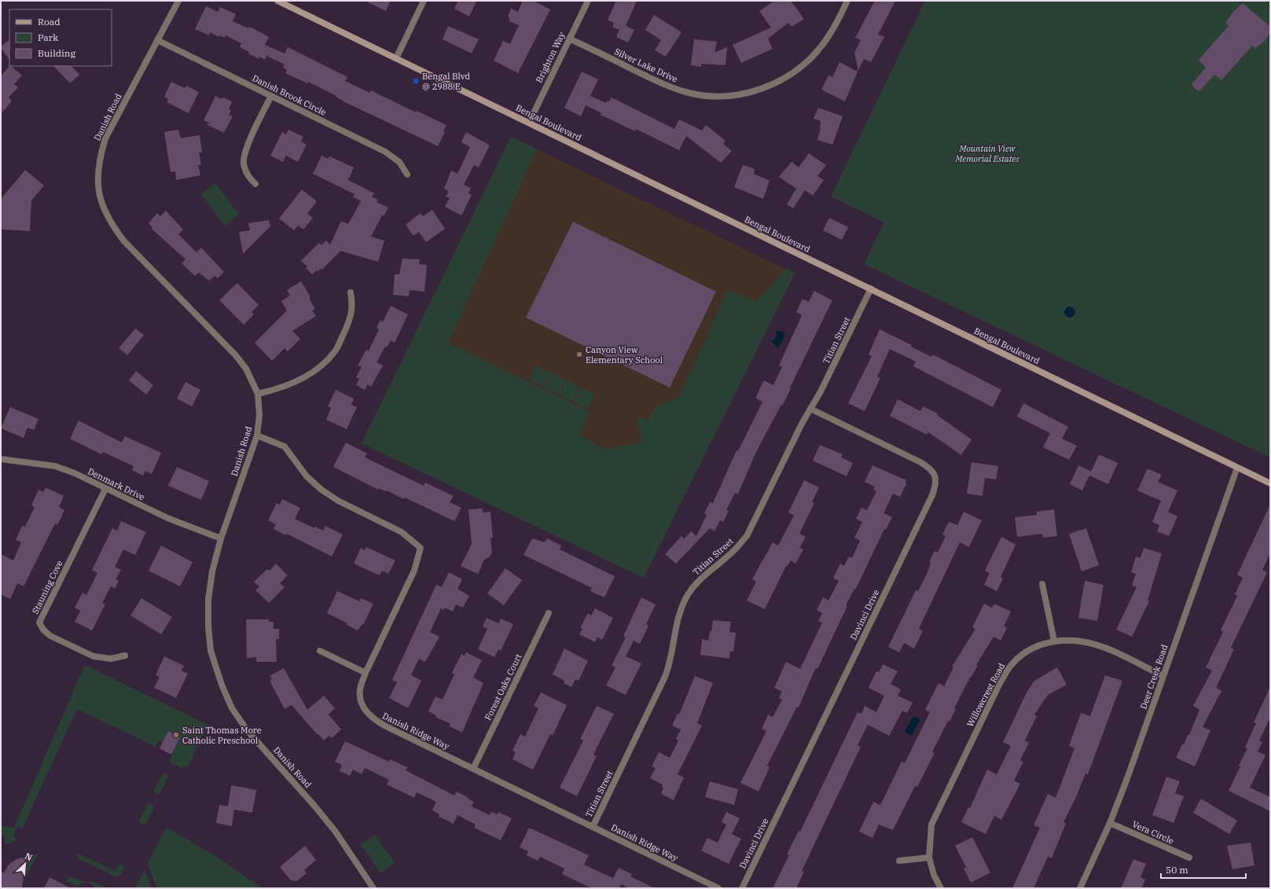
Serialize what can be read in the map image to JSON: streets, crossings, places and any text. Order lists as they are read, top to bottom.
{
  "streets": {
    "main road": ["Bengal Boulevard"],
    "street": [
      "Brighton Way",
      "Silver Lake Drive",
      "Danish Brook Circle",
      "Danish Road",
      "Titian Street",
      "Denmark Drive",
      "Stauning Cove",
      "Davinci Drive",
      "Deer Creek Road",
      "Forest Oaks Court",
      "Willowcrest Road",
      "Danish Ridge Way",
      "Vera Circle"
    ]
  },
  "crossings": [
    ["Brighton Way", "Silver Lake Drive"],
    ["Brighton Way", "Bengal Boulevard"],
    ["Danish Brook Circle", "Danish Road"],
    ["Danish Road", "Denmark Drive"],
    ["Danish Road", "Danish Ridge Way"],
    ["Bengal Boulevard", "Titian Street"],
    ["Bengal Boulevard", "Deer Creek Road"],
    ["Titian Street", "Davinci Drive"],
    ["Titian Street", "Danish Ridge Way"],
    ["Denmark Drive", "Stauning Cove"],
    ["Deer Creek Road", "Willowcrest Road"],
    ["Deer Creek Road", "Vera Circle"],
    ["Forest Oaks Court", "Danish Ridge Way"]
  ],
  "parks": ["Mountain View Memorial Estates"],
  "places": {
    "transit": ["Bengal Blvd @ 2988 E"],
    "other": ["Canyon View Elementary School", "Saint Thomas More Catholic Preschool"]
  },
  "legend": ["Road", "Park", "Building"],
  "scale_bar": "50 m",
  "north": "top right"
}
